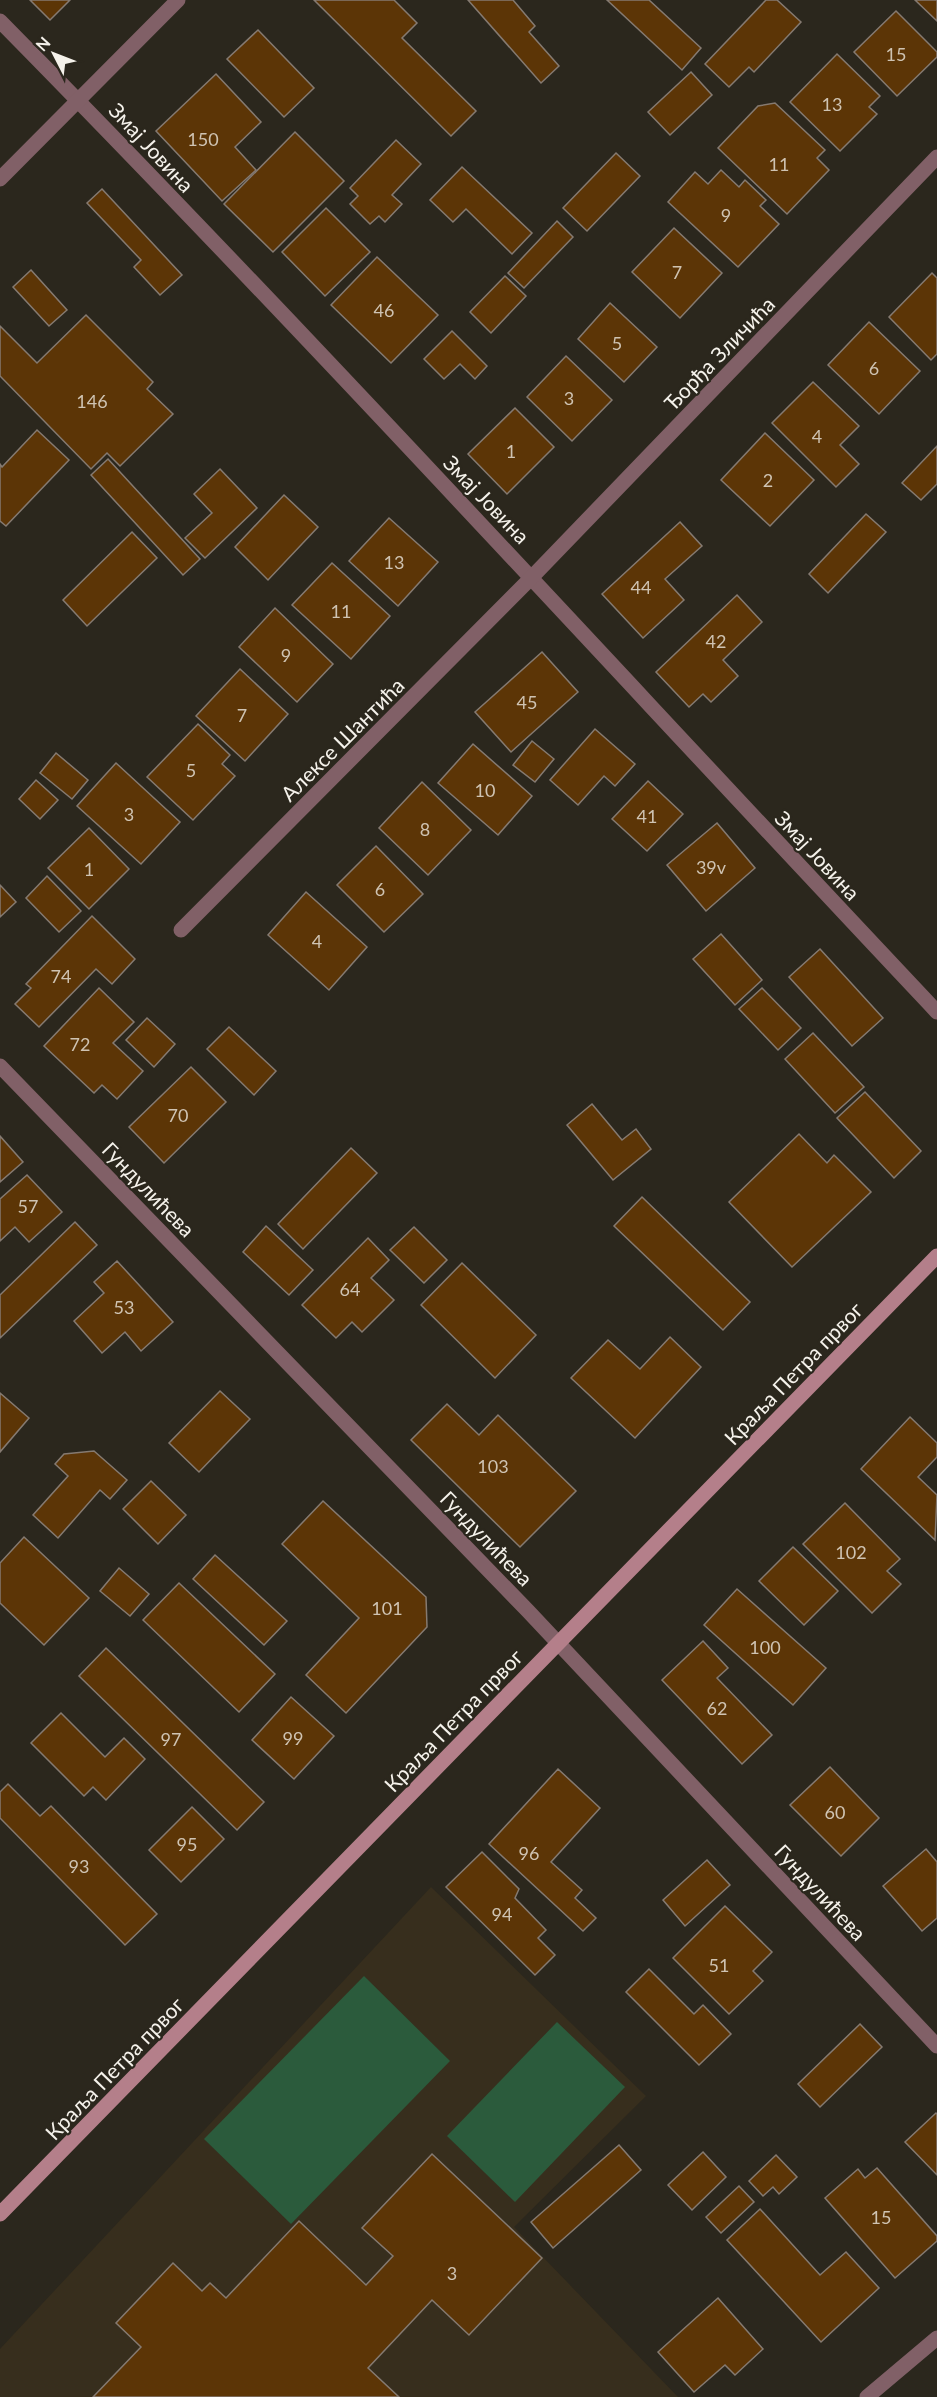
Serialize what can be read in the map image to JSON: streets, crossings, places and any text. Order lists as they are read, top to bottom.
{
  "streets": {
    "main road": ["Краља Петра првог"],
    "street": [
      "Змај Јовина",
      "Ђорђа Зличића",
      "Алексе Шантића",
      "Гундулићева"
    ]
  },
  "crossings": [
    ["Змај Јовина", "Ђорђа Зличића"],
    ["Змај Јовина", "Алексе Шантића"],
    ["Ђорђа Зличића", "Алексе Шантића"],
    ["Гундулићева", "Краља Петра првог"]
  ],
  "house_numbers": [
    "15",
    "13",
    "150",
    "11",
    "9",
    "7",
    "46",
    "5",
    "6",
    "3",
    "146",
    "4",
    "1",
    "2",
    "13",
    "44",
    "11",
    "42",
    "9",
    "45",
    "7",
    "5",
    "10",
    "3",
    "41",
    "8",
    "39v",
    "1",
    "6",
    "4",
    "74",
    "72",
    "70",
    "57",
    "64",
    "53",
    "103",
    "102",
    "101",
    "100",
    "62",
    "99",
    "97",
    "60",
    "95",
    "96",
    "93",
    "94",
    "51",
    "15",
    "3"
  ],
  "north": "top left"
}
